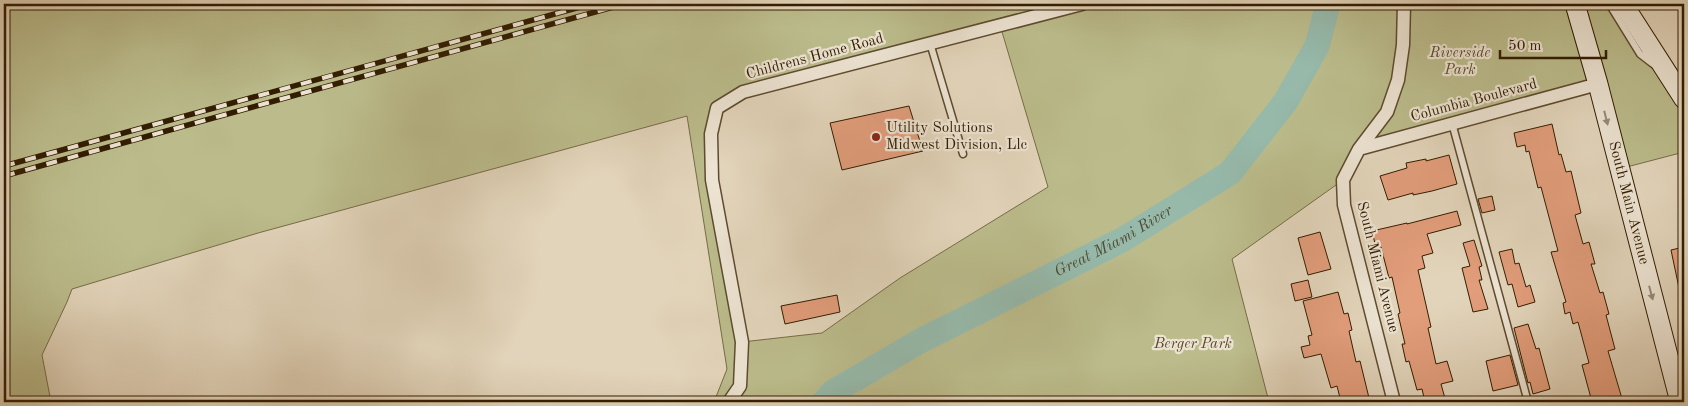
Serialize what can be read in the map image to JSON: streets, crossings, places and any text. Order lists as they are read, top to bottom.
{
  "streets": {
    "main road": ["South Main Avenue"],
    "street": ["Childrens Home Road", "Columbia Boulevard", "South Miami Avenue"]
  },
  "crossings": [
    ["Columbia Boulevard", "South Main Avenue"],
    ["Columbia Boulevard", "South Miami Avenue"]
  ],
  "one_way": ["South Main Avenue"],
  "water": ["Great Miami River"],
  "parks": ["Riverside Park", "Berger Park"],
  "places": ["Utility Solutions Midwest Division, Llc"],
  "scale_bar": "50 m"
}
